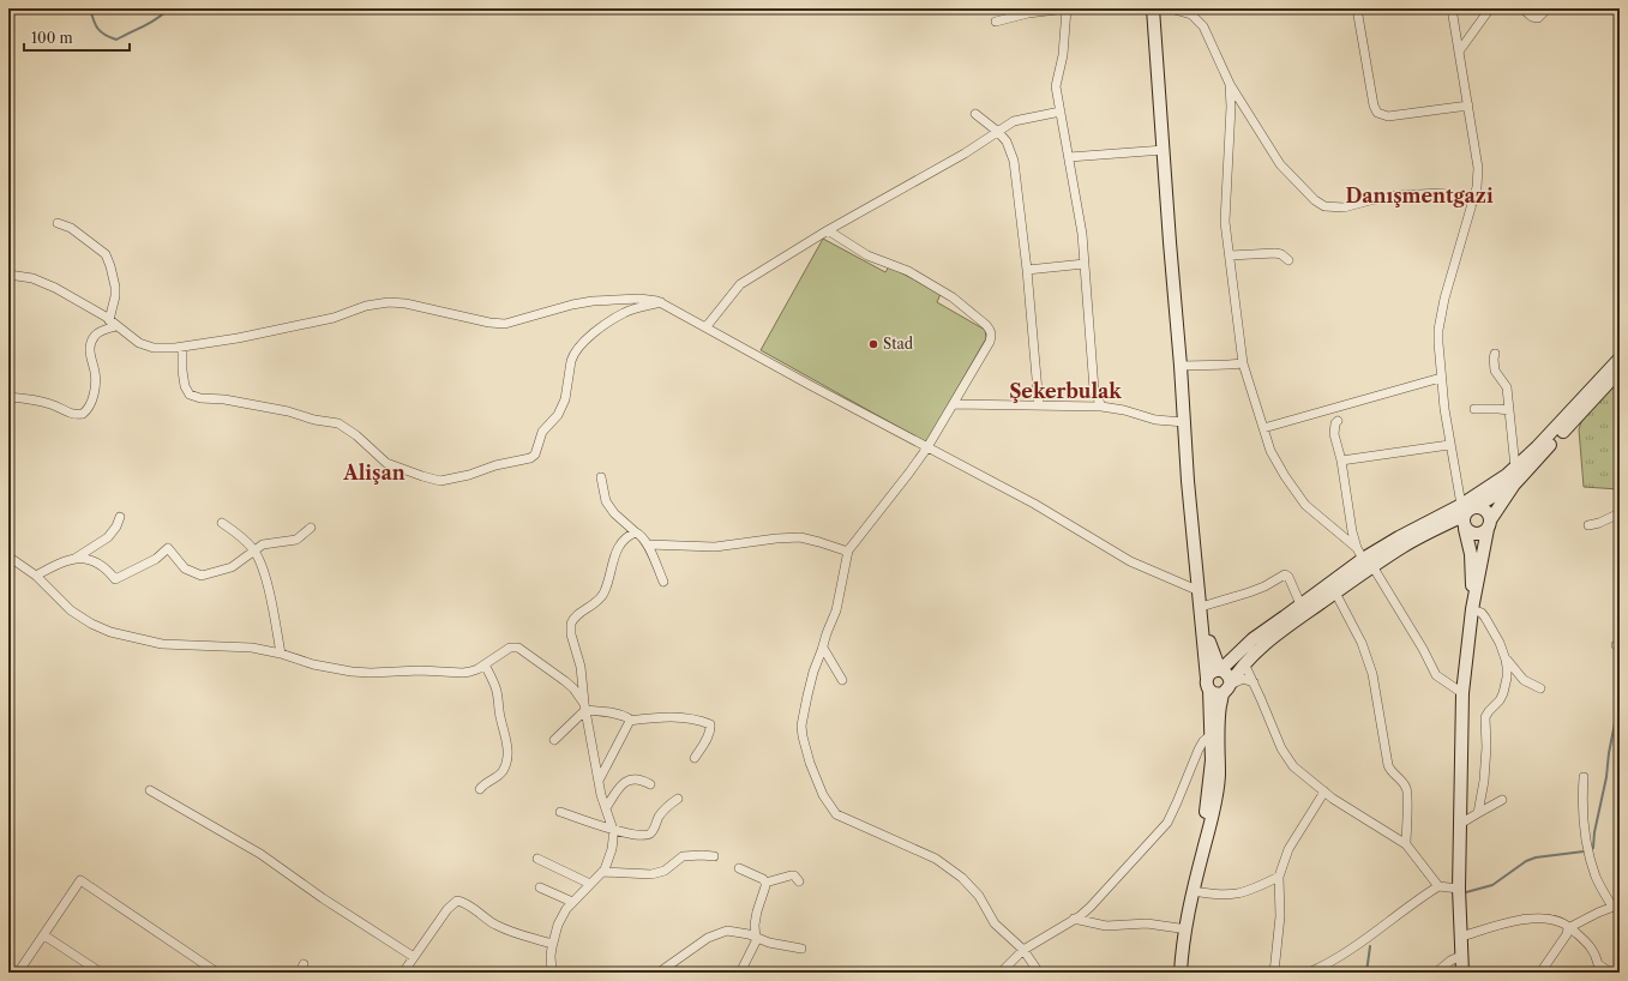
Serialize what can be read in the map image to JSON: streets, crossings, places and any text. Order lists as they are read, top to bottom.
{
  "districts": ["Danışmentgazi", "Şekerbulak", "Alişan"],
  "places": ["Stad"],
  "scale_bar": "100 m"
}
